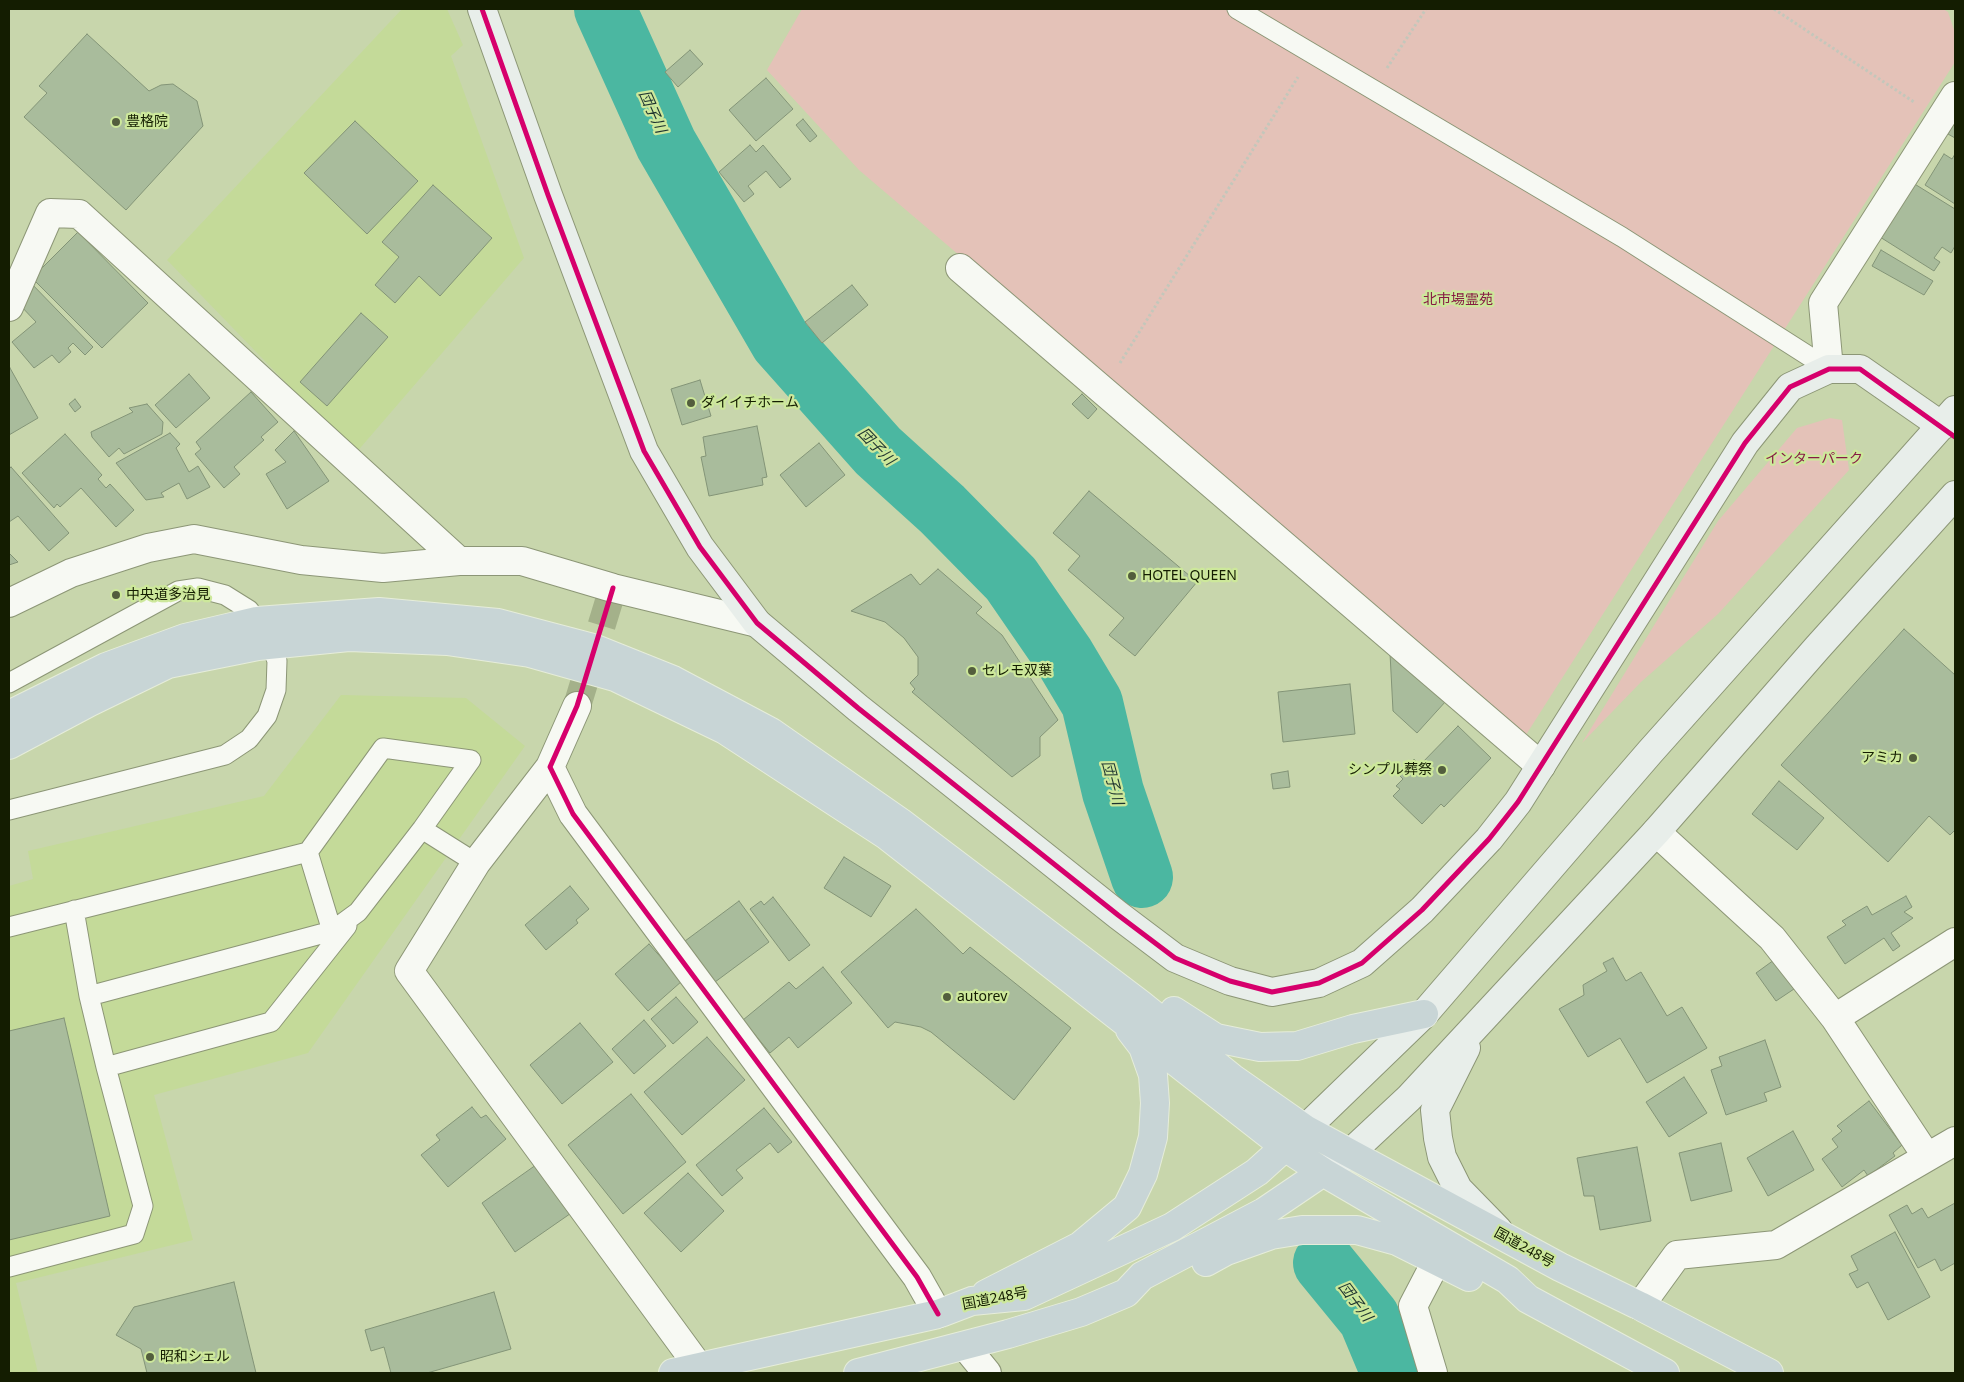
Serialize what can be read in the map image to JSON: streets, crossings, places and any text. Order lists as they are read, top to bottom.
{
  "streets": {
    "highway": ["国道248号"]
  },
  "water": ["団子川"],
  "parks": ["北市場霊苑", "インターパーク"],
  "places": [
    "豊格院",
    "ダイイチホーム",
    "HOTEL QUEEN",
    "中央道多治見",
    "セレモ双葉",
    "アミカ",
    "シンプル葬祭",
    "autorev",
    "昭和シェル"
  ]
}
